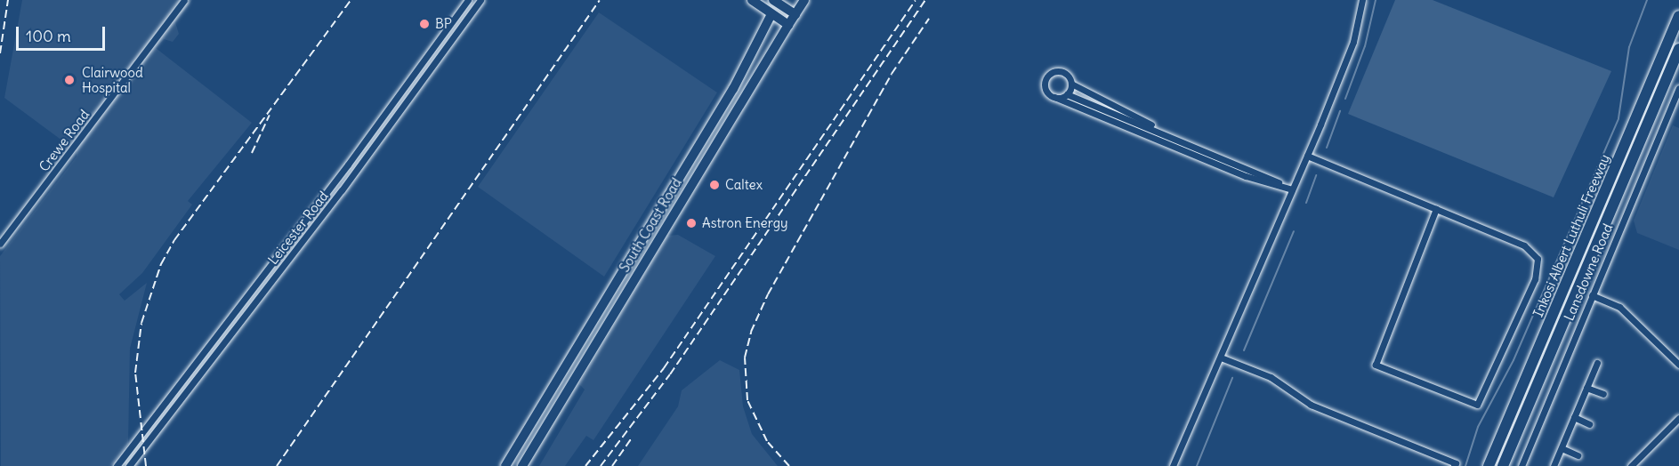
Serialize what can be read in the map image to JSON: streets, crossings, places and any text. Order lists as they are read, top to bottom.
{
  "streets": {
    "highway": ["Inkosi Albert Luthuli Freeway"],
    "main road": ["South Coast Road"],
    "street": ["Crewe Road", "Leicester Road", "Lansdowne Road"]
  },
  "places": [
    "BP",
    "Clairwood Hospital",
    "Caltex",
    "Astron Energy"
  ],
  "scale_bar": "100 m"
}
